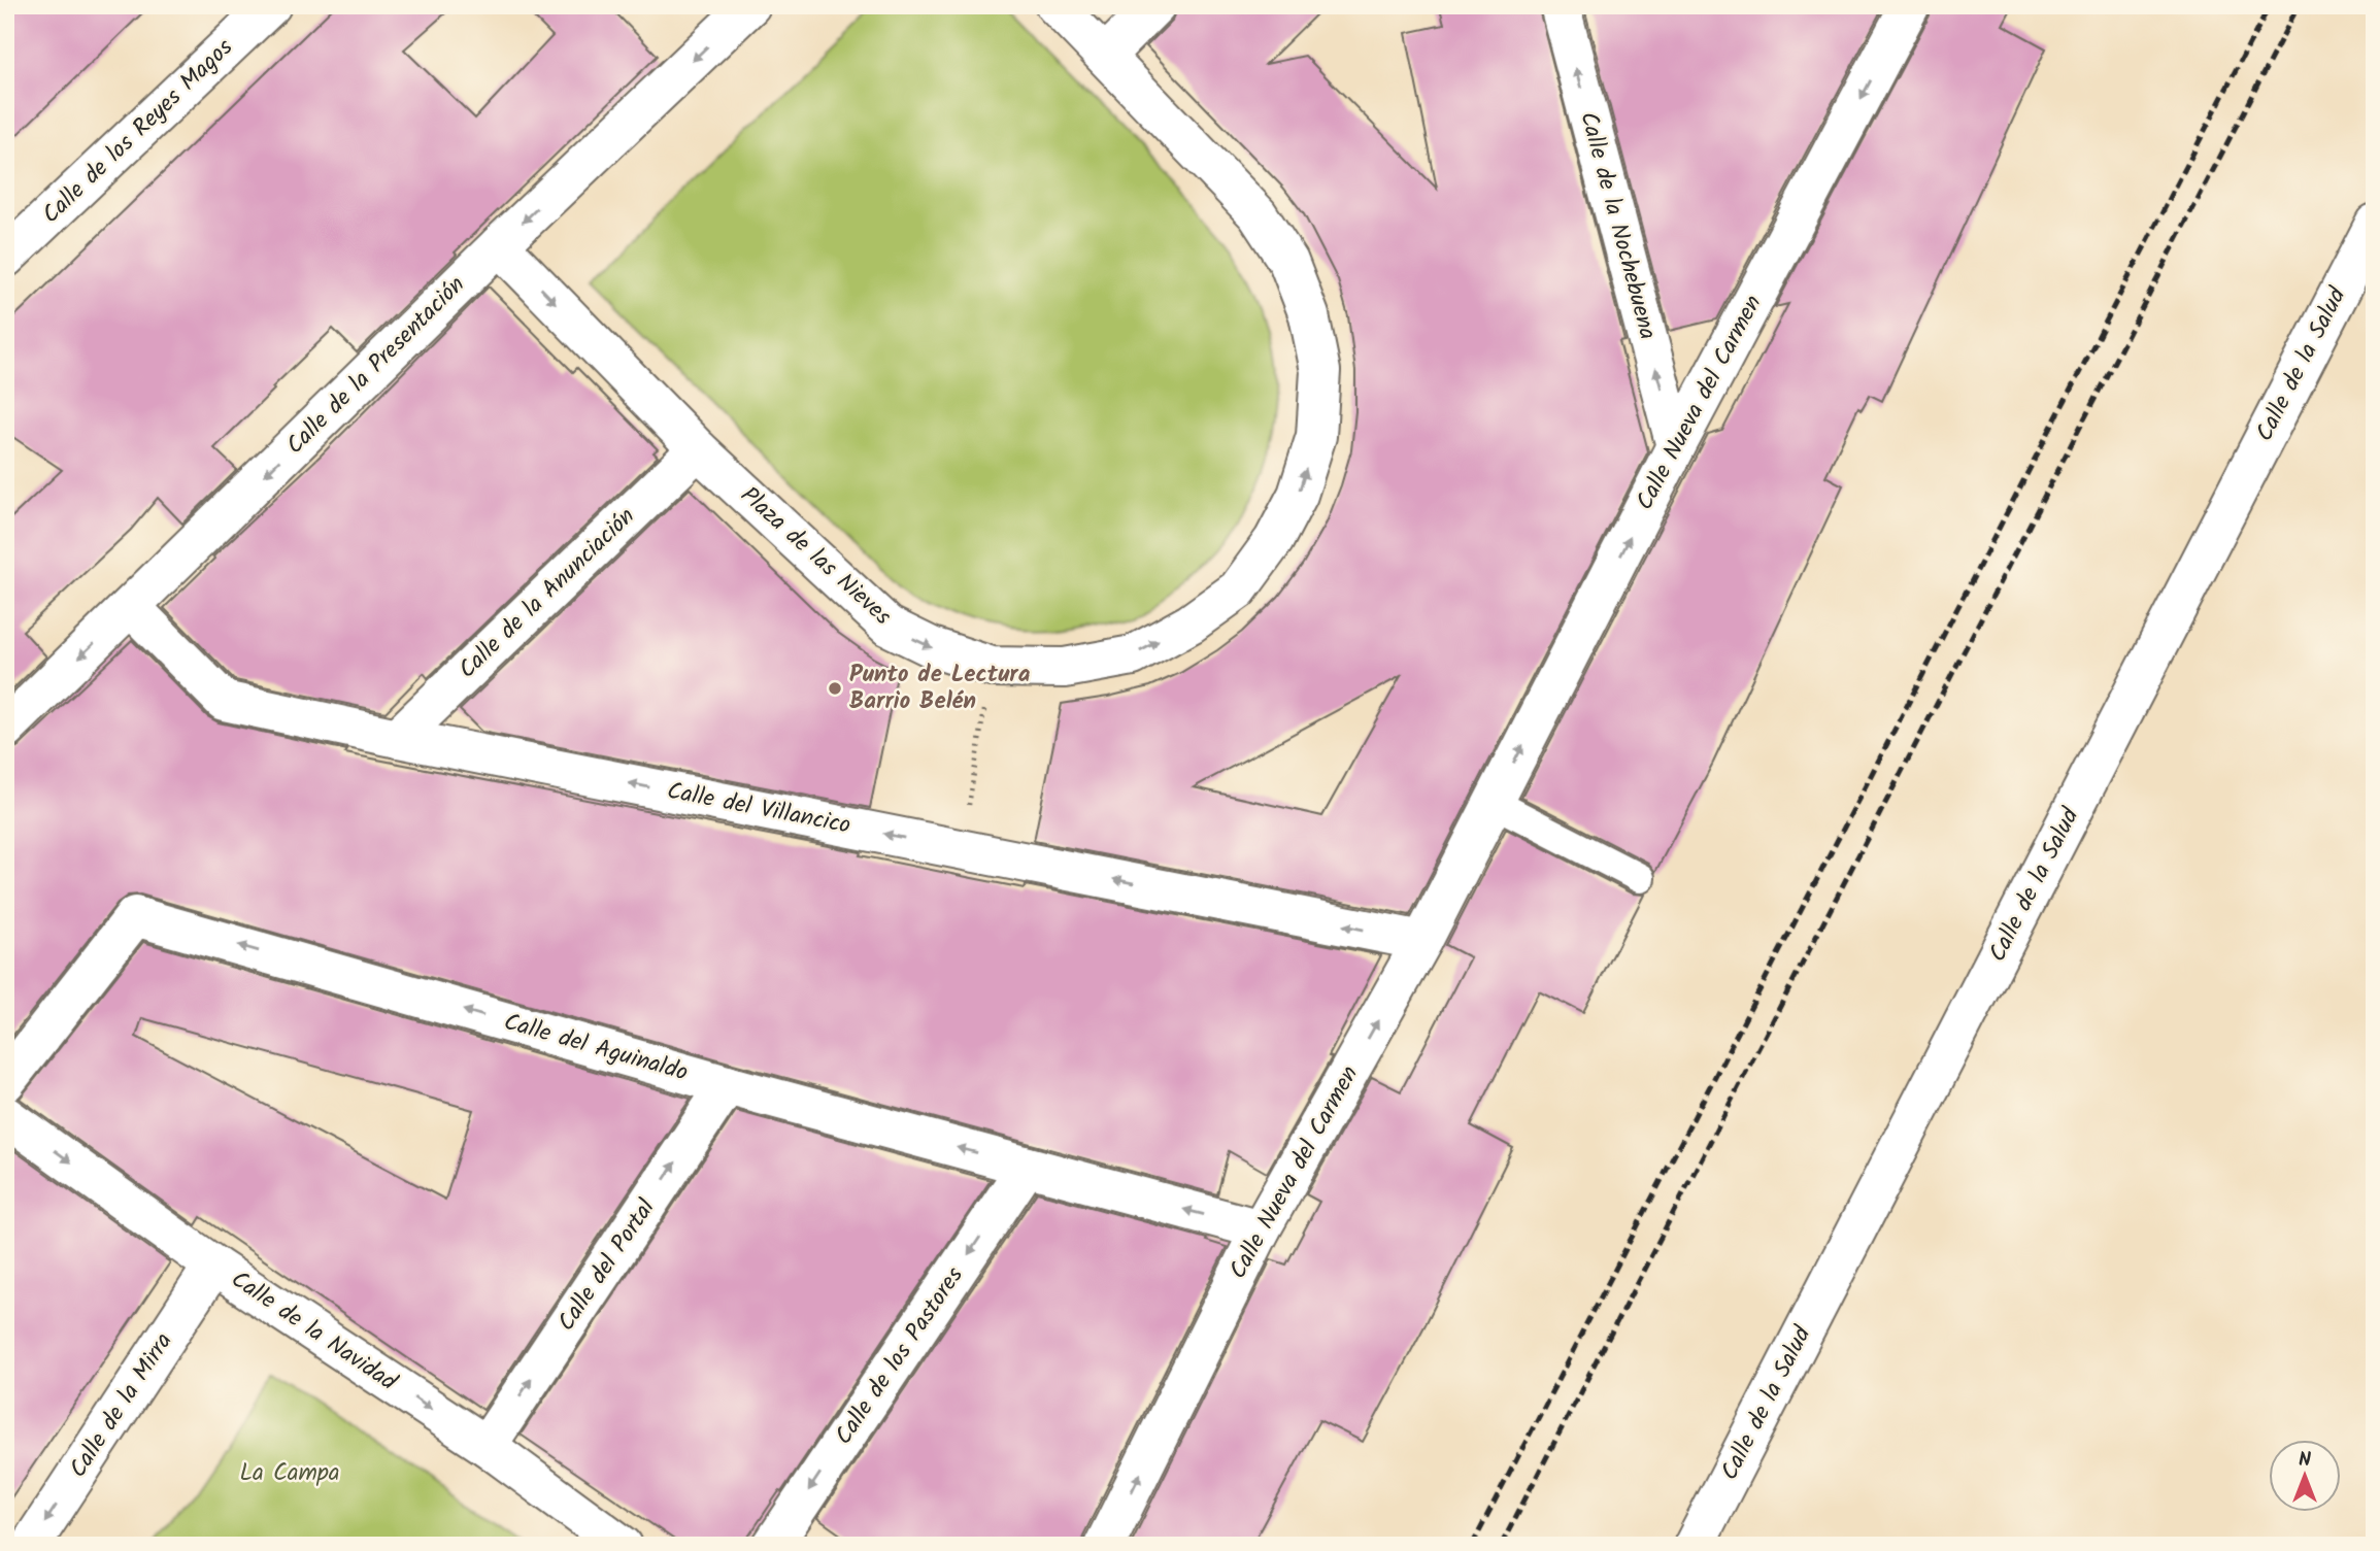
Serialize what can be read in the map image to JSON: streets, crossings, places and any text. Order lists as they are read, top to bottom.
{
  "streets": {
    "street": [
      "Calle de los Reyes Magos",
      "Calle de la Nochebuena",
      "Calle de la Salud",
      "Calle de la Presentación",
      "Calle Nueva del Carmen",
      "Plaza de las Nieves",
      "Calle de la Anunciación",
      "Calle del Villancico",
      "Calle del Aguinaldo",
      "Calle del Portal",
      "Calle de la Navidad",
      "Calle de los Pastores",
      "Calle de la Mirra"
    ]
  },
  "crossings": [
    ["Calle de la Nochebuena", "Calle Nueva del Carmen"],
    ["Calle de la Presentación", "Plaza de las Nieves"],
    ["Calle de la Presentación", "Calle del Villancico"],
    ["Calle Nueva del Carmen", "Calle del Villancico"],
    ["Calle Nueva del Carmen", "Calle del Aguinaldo"],
    ["Plaza de las Nieves", "Calle de la Anunciación"],
    ["Calle de la Anunciación", "Calle del Villancico"],
    ["Calle del Aguinaldo", "Calle del Portal"],
    ["Calle del Aguinaldo", "Calle de los Pastores"],
    ["Calle del Portal", "Calle de la Navidad"],
    ["Calle de la Navidad", "Calle de la Mirra"]
  ],
  "one_way": [
    "Calle de la Nochebuena",
    "Calle de la Presentación",
    "Calle del Villancico",
    "Calle del Aguinaldo",
    "Calle del Portal",
    "Calle de la Navidad",
    "Calle de los Pastores",
    "Calle de la Mirra"
  ],
  "parks": ["La Campa"],
  "places": ["Punto de Lectura Barrio Belén"],
  "north": "top"
}
